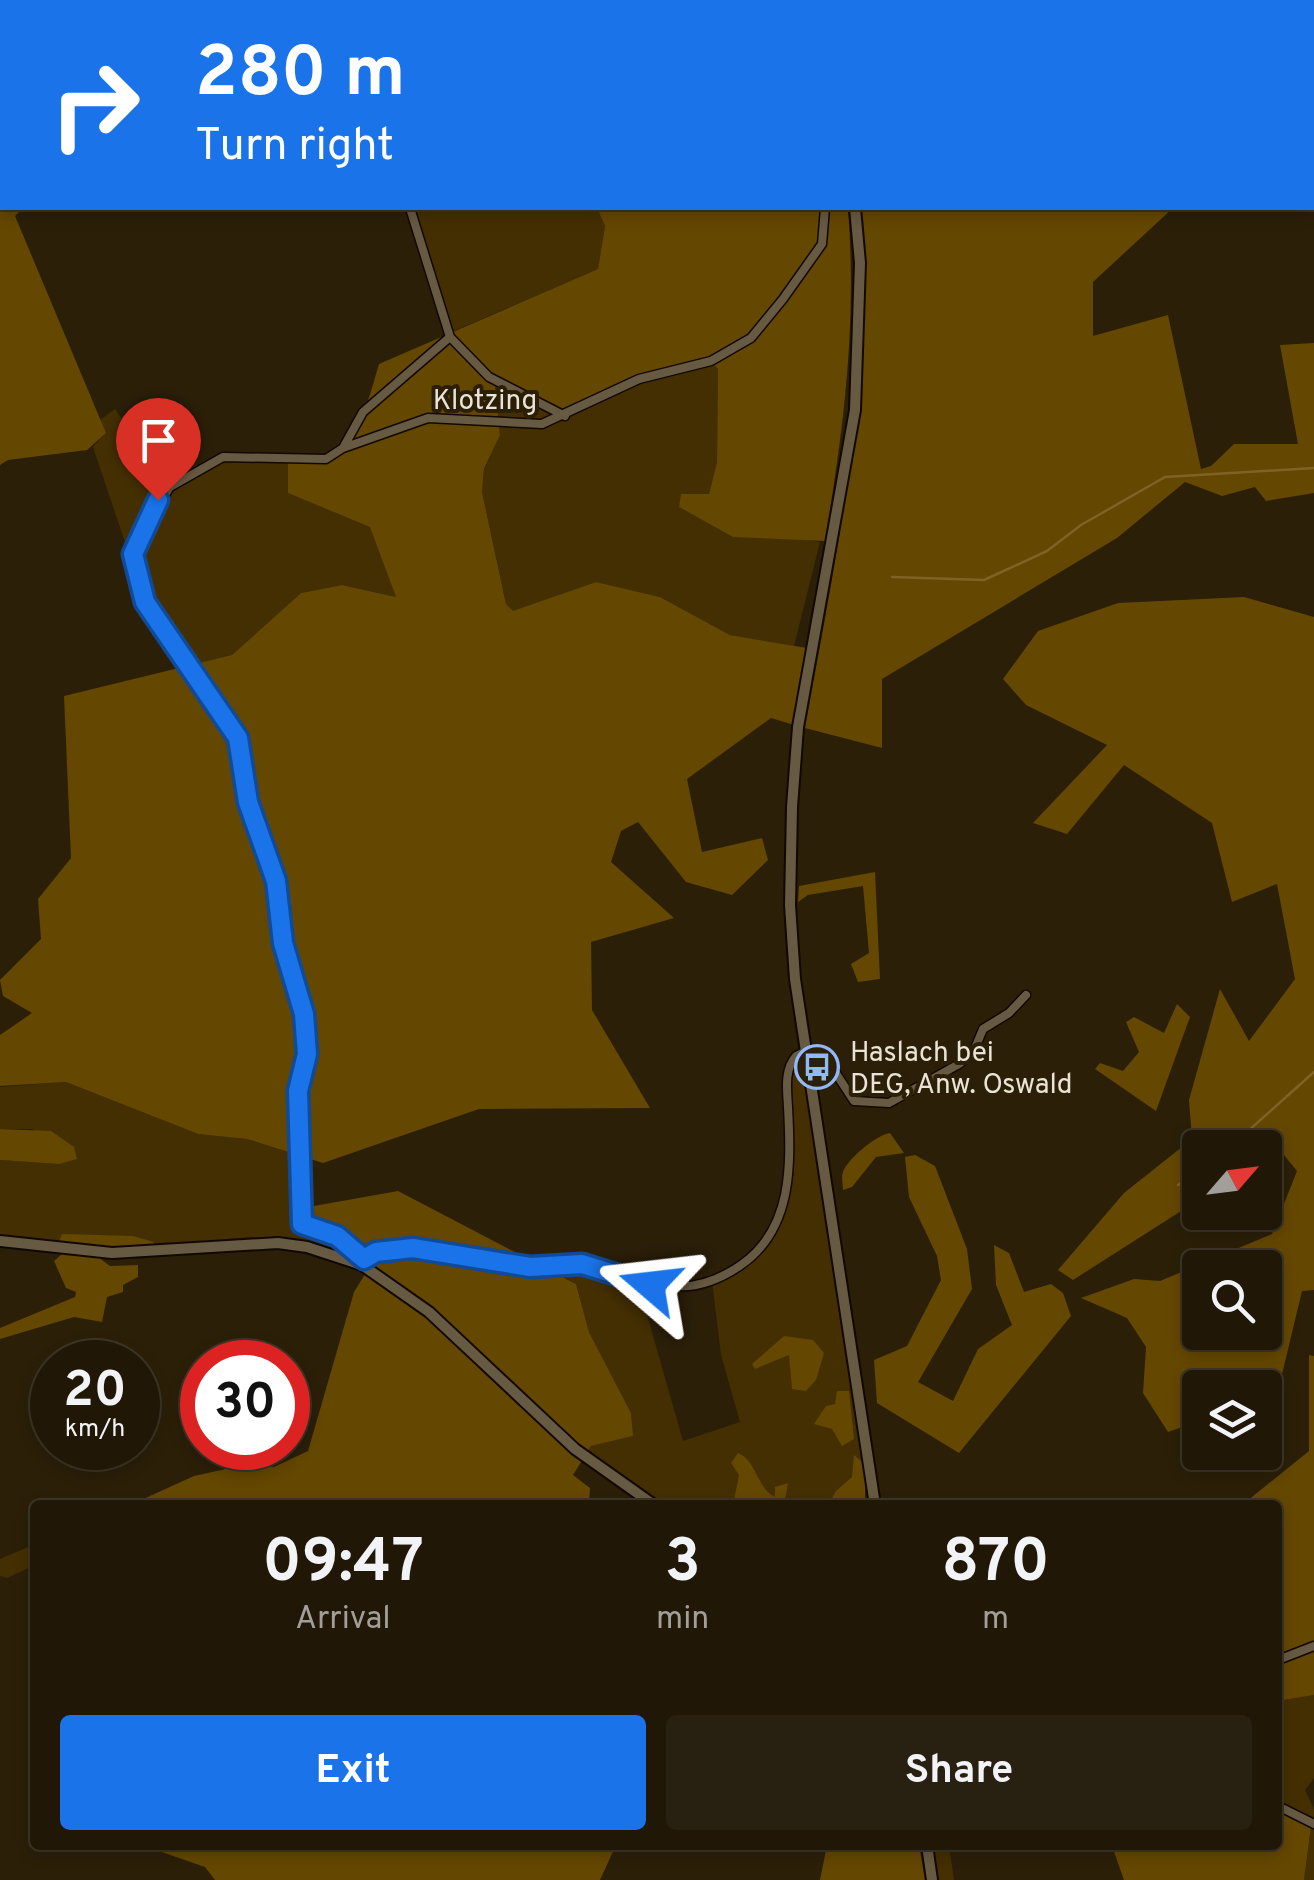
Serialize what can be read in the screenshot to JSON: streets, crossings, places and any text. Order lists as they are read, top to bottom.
{
  "streets": {
    "street": ["Klotzing"]
  },
  "places": {
    "bus stop": ["Haslach bei DEG, Anw. Oswald"]
  },
  "north": "top right",
  "page": {
    "turn": ["280 m", "Turn right"],
    "speed": "20 km/h",
    "limit": "30",
    "eta": [
      "09:47",
      "Arrival",
      "3",
      "min",
      "870",
      "m"
    ],
    "buttons": ["Exit", "Share"]
  }
}
